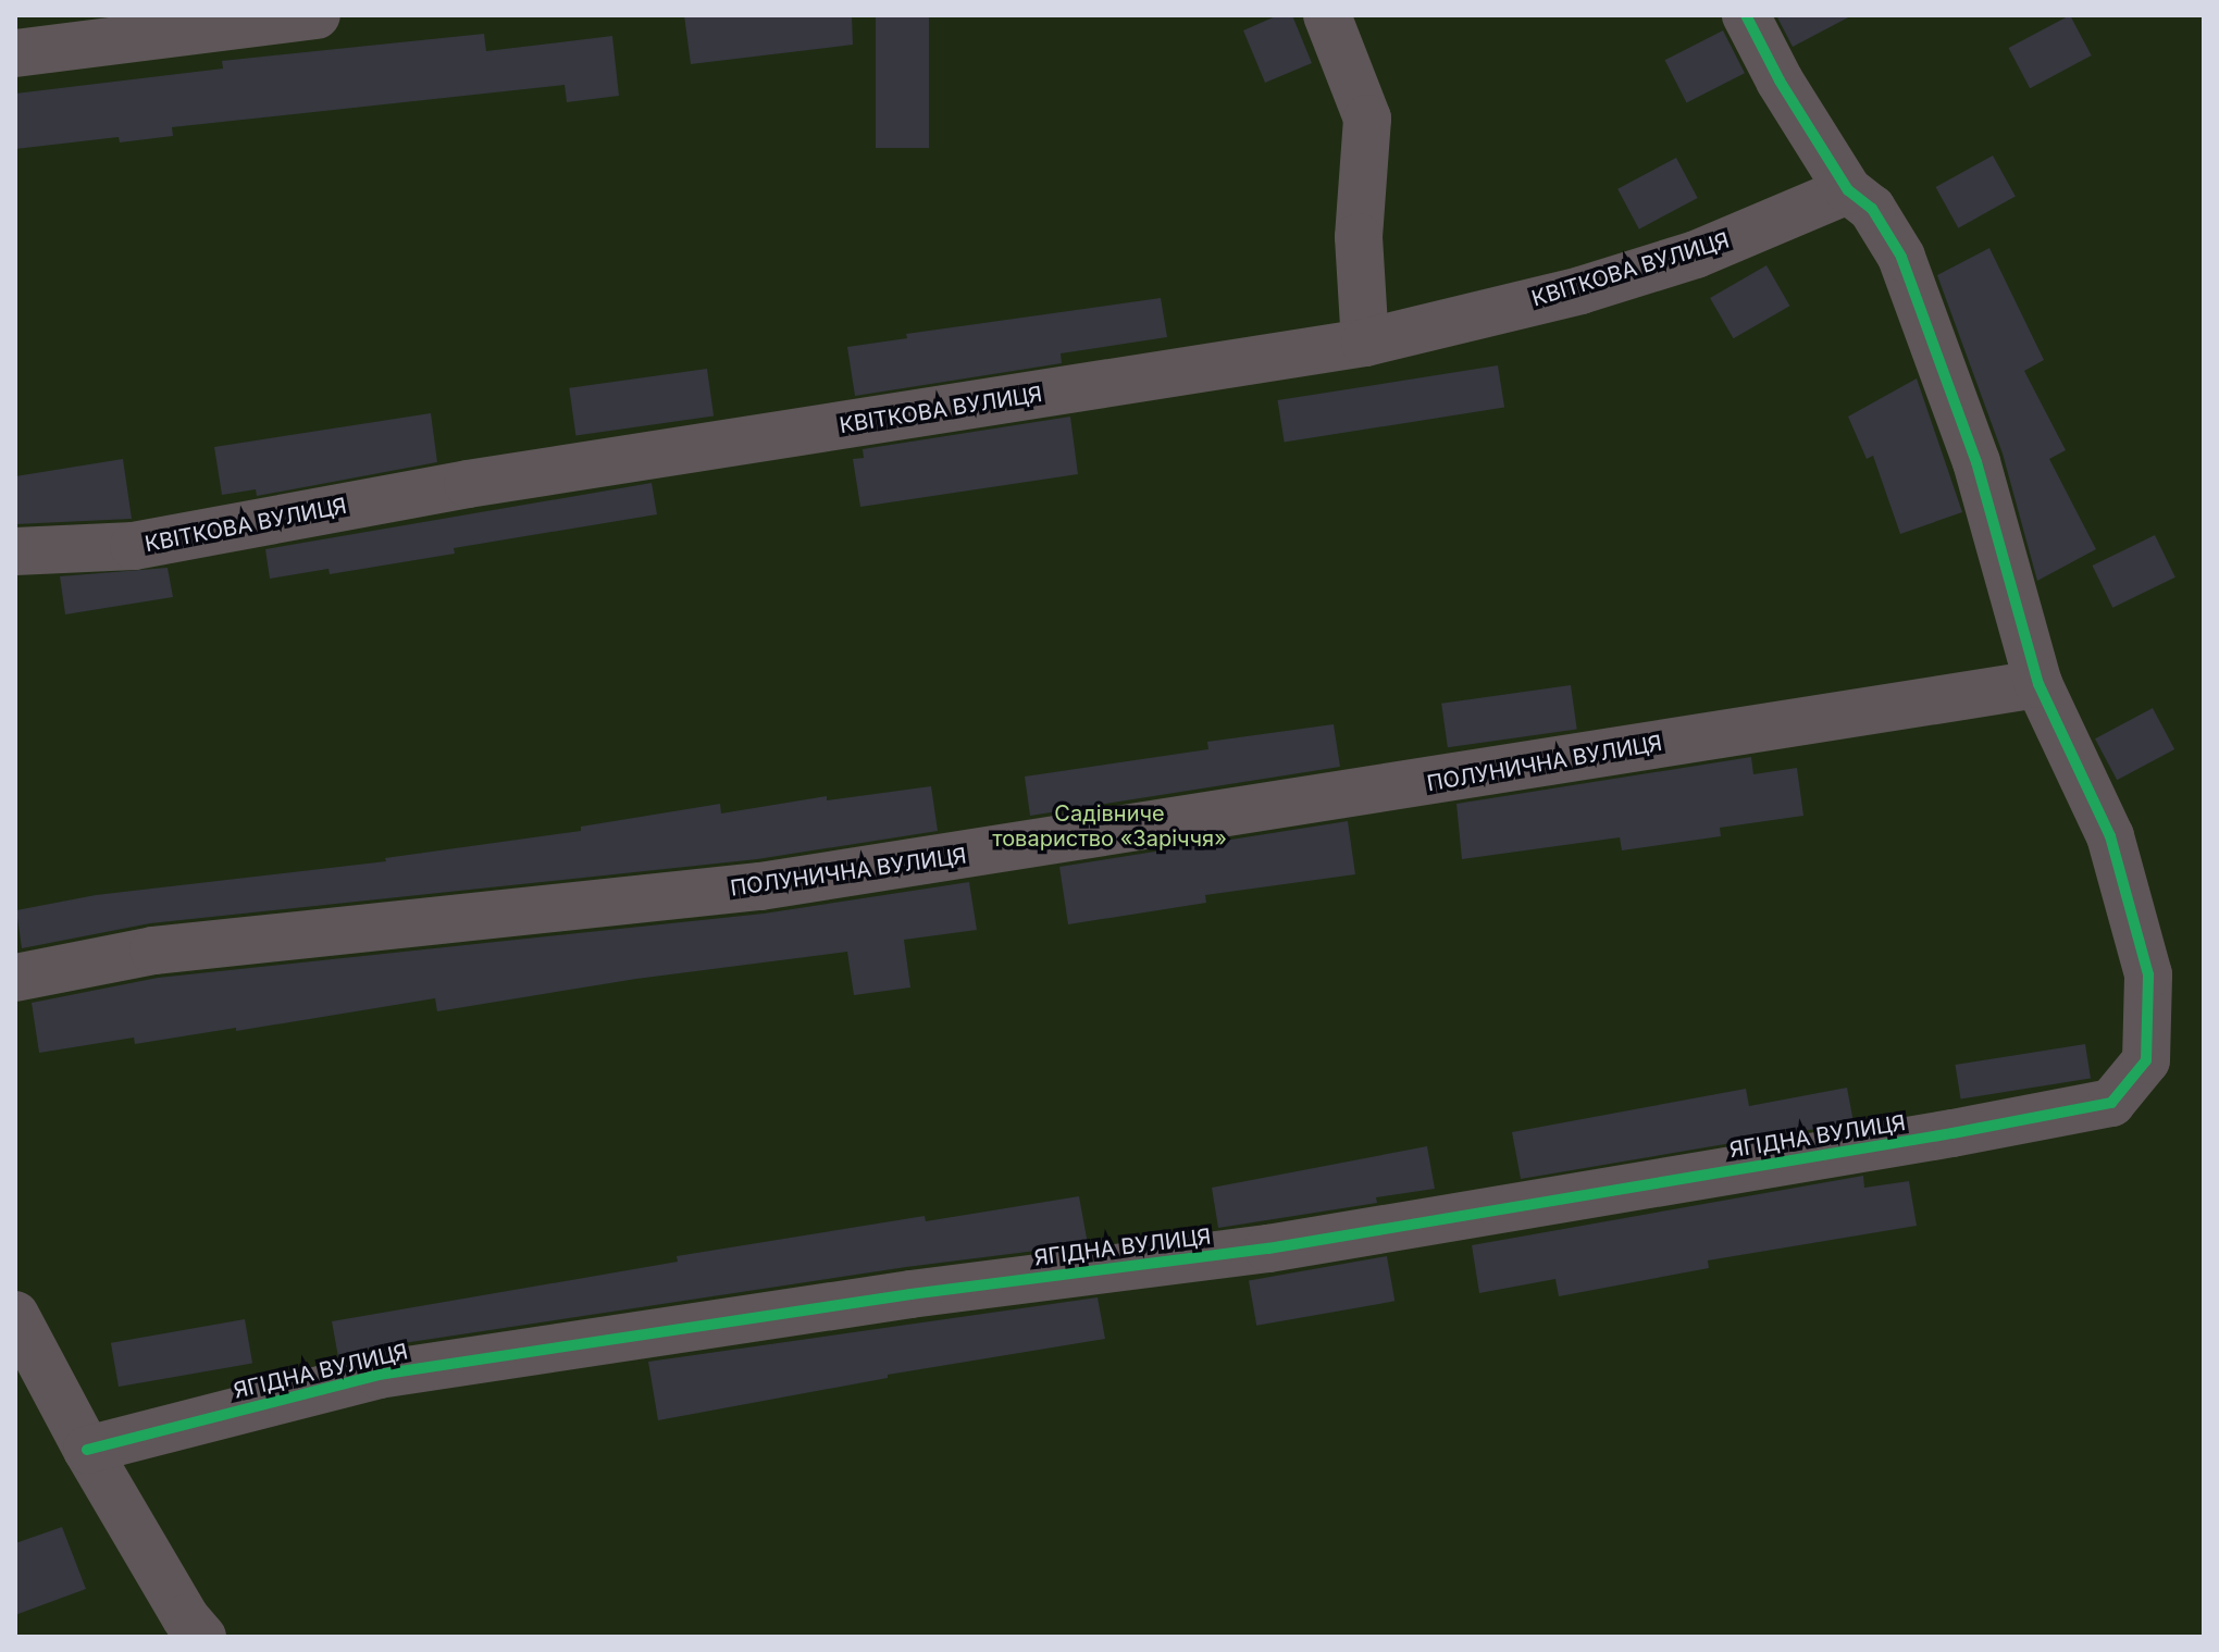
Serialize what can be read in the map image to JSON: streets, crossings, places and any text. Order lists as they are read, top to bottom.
{
  "streets": {
    "street": ["КВІТКОВА ВУЛИЦЯ", "ПОЛУНИЧНА ВУЛИЦЯ", "ЯГІДНА ВУЛИЦЯ"]
  },
  "crossings": [
    ["ПОЛУНИЧНА ВУЛИЦЯ", "ЯГІДНА ВУЛИЦЯ"]
  ],
  "parks": ["Садівниче товариство «Заріччя»"]
}
